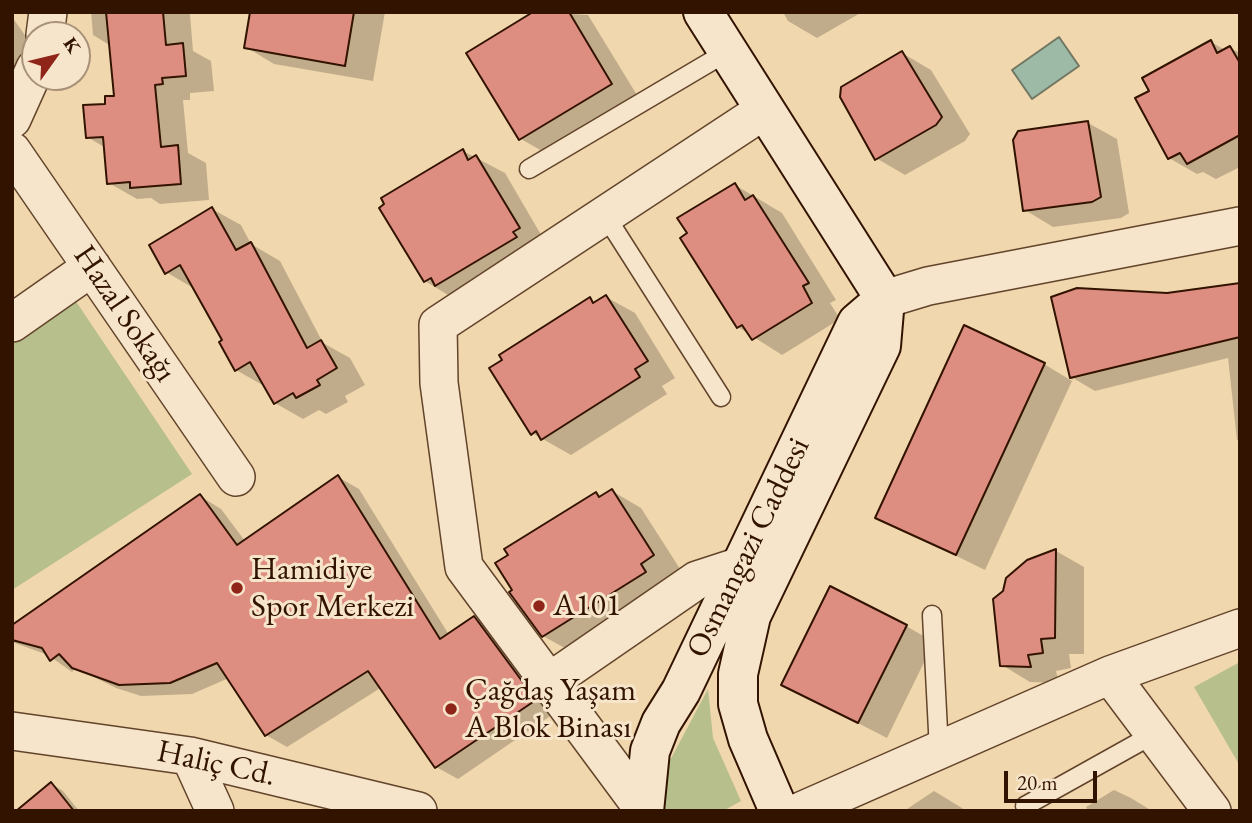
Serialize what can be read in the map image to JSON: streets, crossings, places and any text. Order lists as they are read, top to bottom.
{
  "streets": {
    "street": ["Hazal Sokağı", "Osmangazi Caddesi", "Haliç Cd."]
  },
  "places": ["Hamidiye Spor Merkezi", "A101", "Çağdaş Yaşam A Blok Binası"],
  "scale_bar": "20 m",
  "north": "top right"
}
